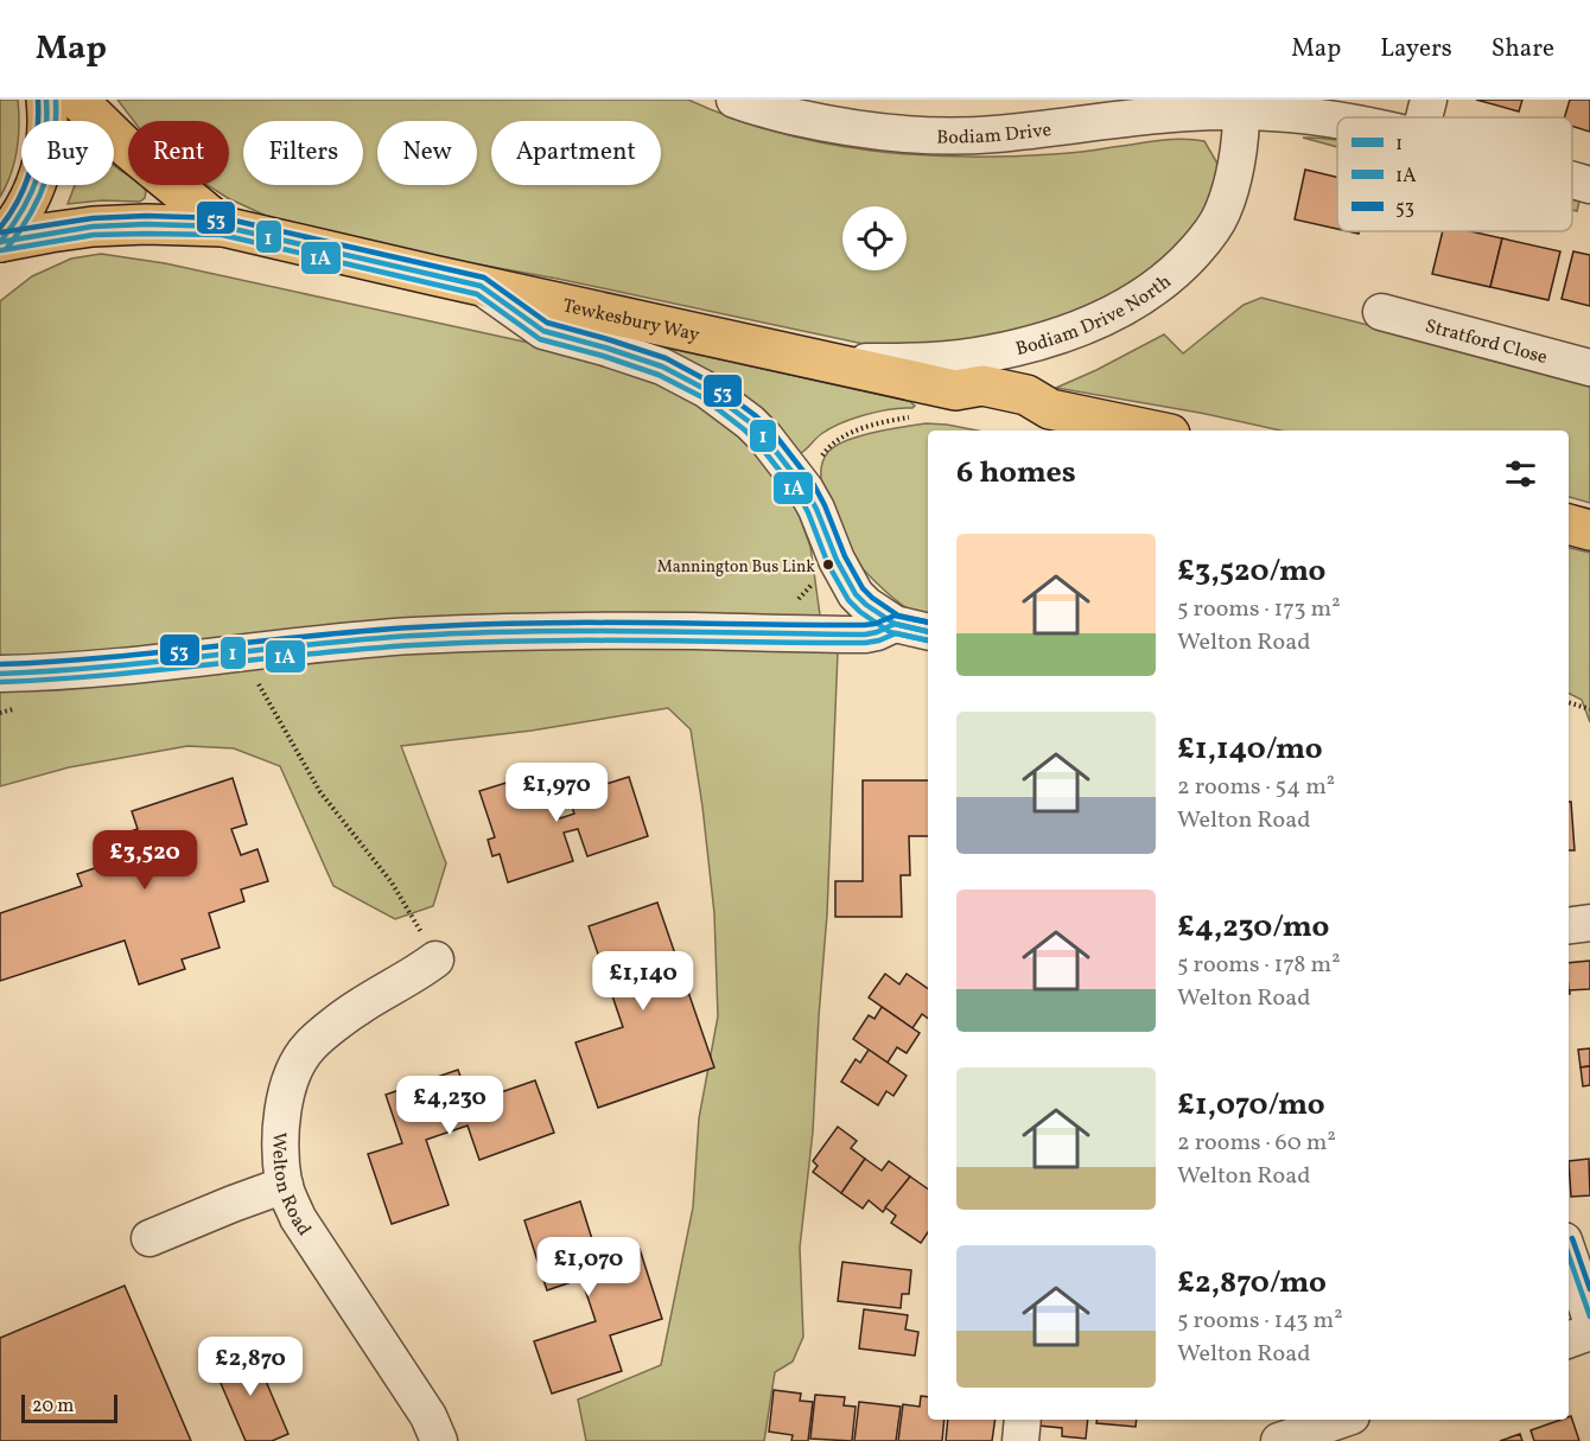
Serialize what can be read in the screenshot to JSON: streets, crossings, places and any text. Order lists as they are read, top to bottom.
{
  "streets": {
    "main road": ["Tewkesbury Way"],
    "street": [
      "Bodiam Drive",
      "Bodiam Drive North",
      "Stratford Close",
      "Welton Road"
    ]
  },
  "crossings": [
    ["Bodiam Drive", "Bodiam Drive North"],
    ["Bodiam Drive North", "Tewkesbury Way"]
  ],
  "places": ["Mannington Bus Link"],
  "lines": ["transit line 1", "transit line 1A", "transit line 53"],
  "legend": ["1", "1A", "53"],
  "scale_bar": "20 m",
  "page": {
    "header": "Map",
    "nav": ["Map", "Layers", "Share"],
    "chip": [
      "Buy",
      "Rent",
      "Filters",
      "New",
      "Apartment"
    ],
    "heading": "6 homes",
    "list": [
      {
        "name": "£3,520/mo",
        "note": "5 rooms · 173 m² · Welton Road"
      },
      {
        "name": "£1,140/mo",
        "note": "2 rooms · 54 m² · Welton Road"
      },
      {
        "name": "£4,230/mo",
        "note": "5 rooms · 178 m² · Welton Road"
      },
      {
        "name": "£1,070/mo",
        "note": "2 rooms · 60 m² · Welton Road"
      },
      {
        "name": "£2,870/mo",
        "note": "5 rooms · 143 m² · Welton Road"
      }
    ],
    "price": [
      "£1,970",
      "£3,520",
      "£1,140",
      "£4,230",
      "£1,070",
      "£2,870"
    ],
    "scale": "20 m"
  }
}
